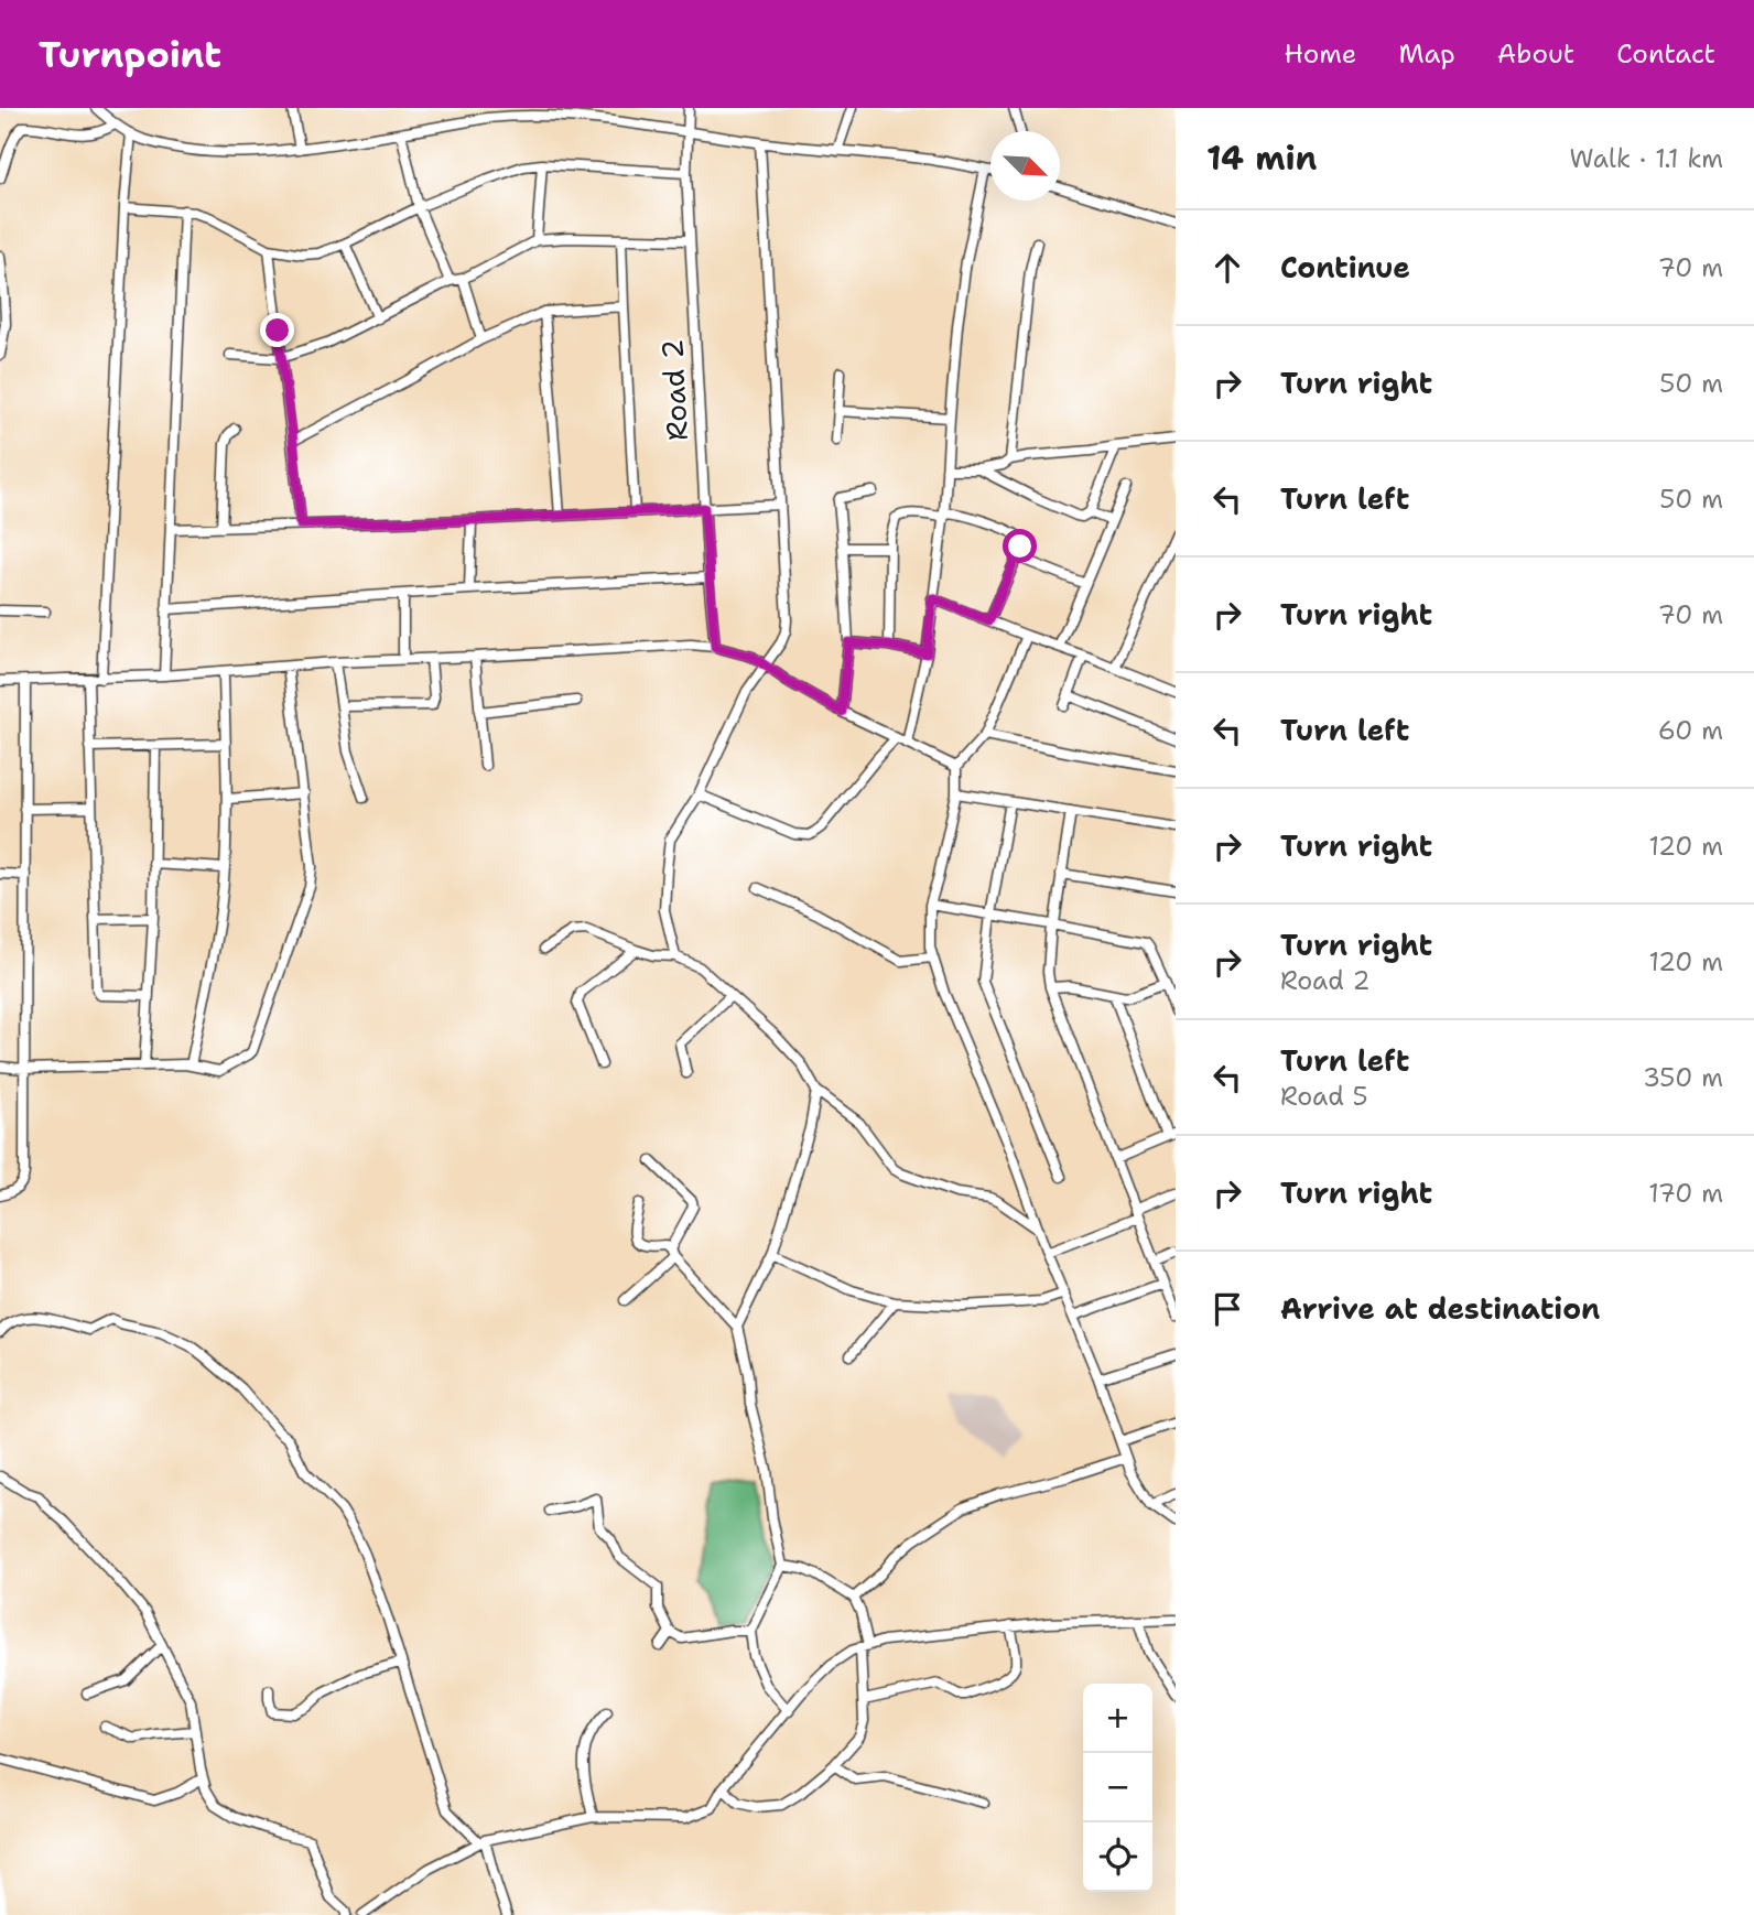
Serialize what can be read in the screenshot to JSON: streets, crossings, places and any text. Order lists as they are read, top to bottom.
{
  "streets": {
    "street": ["Road 2"]
  },
  "north": "bottom right",
  "page": {
    "header": "Turnpoint",
    "nav": [
      "Home",
      "Map",
      "About",
      "Contact"
    ],
    "heading": ["14 min", "Walk · 1.1 km"],
    "list": [
      ["Continue", "70 m"],
      ["Turn right", "50 m"],
      ["Turn left", "50 m"],
      ["Turn right", "70 m"],
      ["Turn left", "60 m"],
      ["Turn right", "120 m"],
      ["Turn right", "Road 2", "120 m"],
      ["Turn left", "Road 5", "350 m"],
      ["Turn right", "170 m"],
      "Arrive at destination"
    ],
    "map_buttons": ["+", "−"]
  }
}
